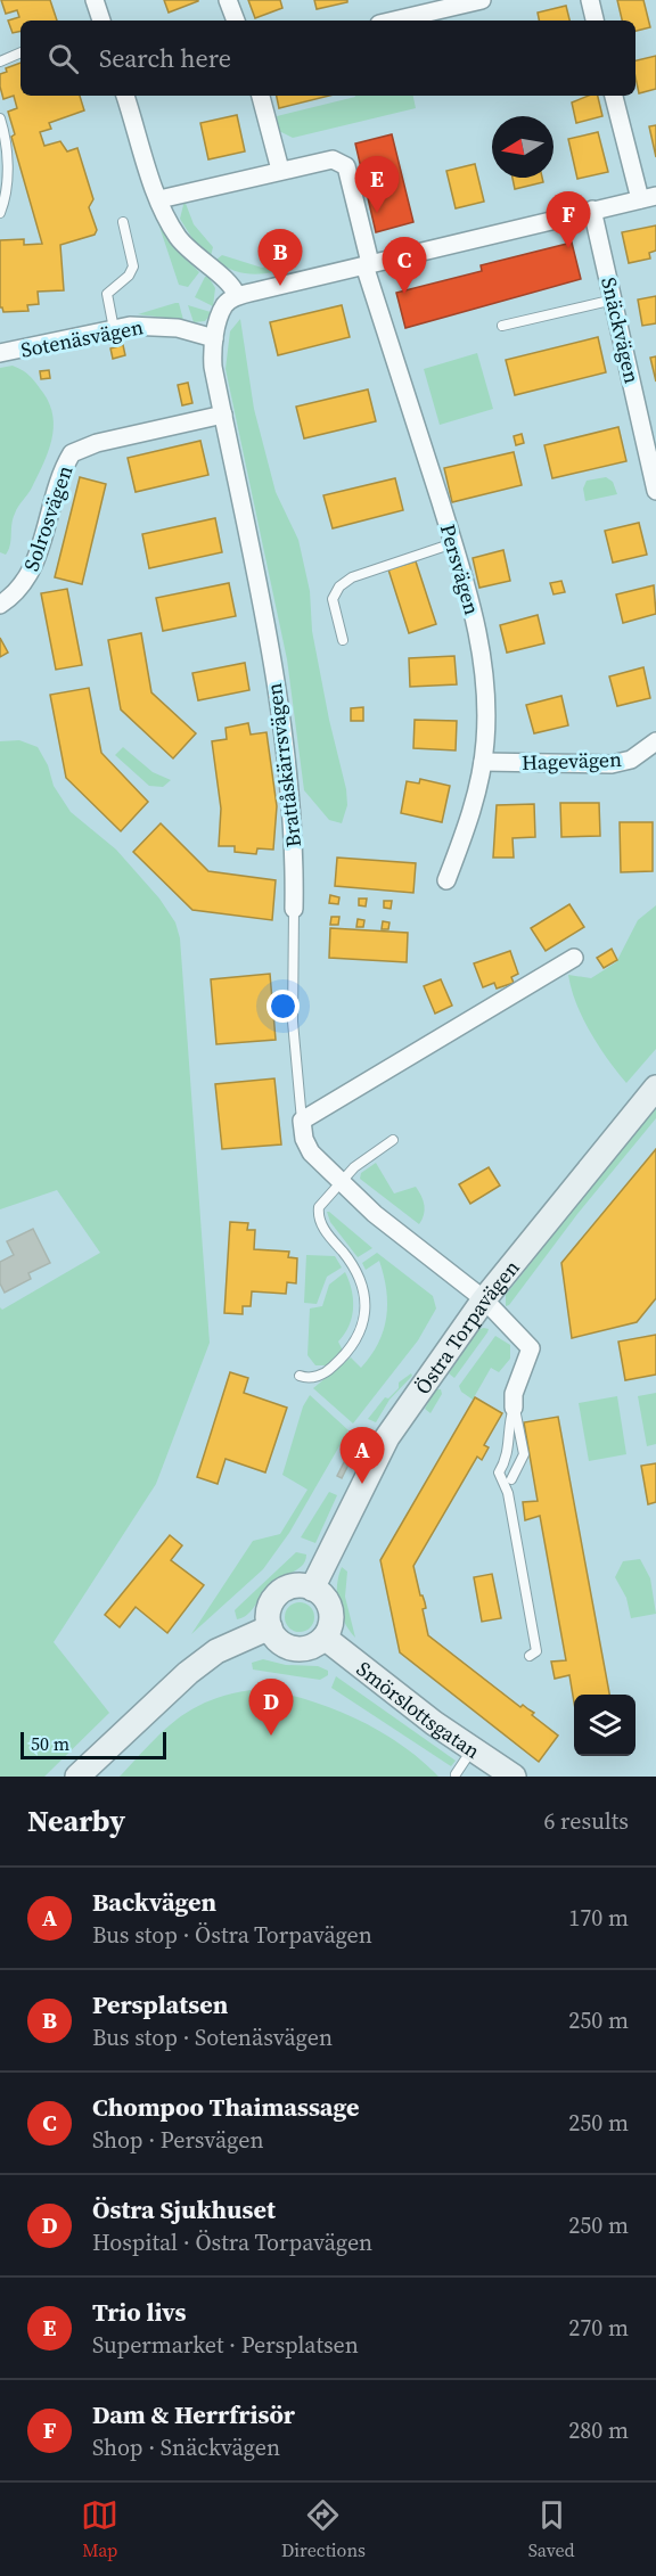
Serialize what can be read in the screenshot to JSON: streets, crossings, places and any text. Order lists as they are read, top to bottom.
{
  "streets": {
    "street": [
      "Snäckvägen",
      "Sotenäsvägen",
      "Solrosvägen",
      "Persvägen",
      "Hagevägen",
      "Brattåskärrsvägen",
      "Östra Torpavägen",
      "Smörslottsgatan"
    ]
  },
  "crossings": [
    ["Sotenäsvägen", "Brattåskärrsvägen"],
    ["Solrosvägen", "Brattåskärrsvägen"],
    ["Persvägen", "Hagevägen"],
    ["Brattåskärrsvägen", "Östra Torpavägen"],
    ["Östra Torpavägen", "Smörslottsgatan"]
  ],
  "scale_bar": "50 m",
  "north": "left",
  "page": {
    "search": "Search here",
    "pins": [
      "E",
      "F",
      "B",
      "C",
      "A",
      "D"
    ],
    "scale": "50 m",
    "heading": ["Nearby", "6 results"],
    "list": [
      {
        "mark": "A",
        "name": "Backvägen",
        "note": "Bus stop · Östra Torpavägen",
        "value": "170 m"
      },
      {
        "mark": "B",
        "name": "Persplatsen",
        "note": "Bus stop · Sotenäsvägen",
        "value": "250 m"
      },
      {
        "mark": "C",
        "name": "Chompoo Thaimassage",
        "note": "Shop · Persvägen",
        "value": "250 m"
      },
      {
        "mark": "D",
        "name": "Östra Sjukhuset",
        "note": "Hospital · Östra Torpavägen",
        "value": "250 m"
      },
      {
        "mark": "E",
        "name": "Trio livs",
        "note": "Supermarket · Persplatsen",
        "value": "270 m"
      },
      {
        "mark": "F",
        "name": "Dam & Herrfrisör",
        "note": "Shop · Snäckvägen",
        "value": "280 m"
      }
    ],
    "nav": ["Map", "Directions", "Saved"]
  }
}
